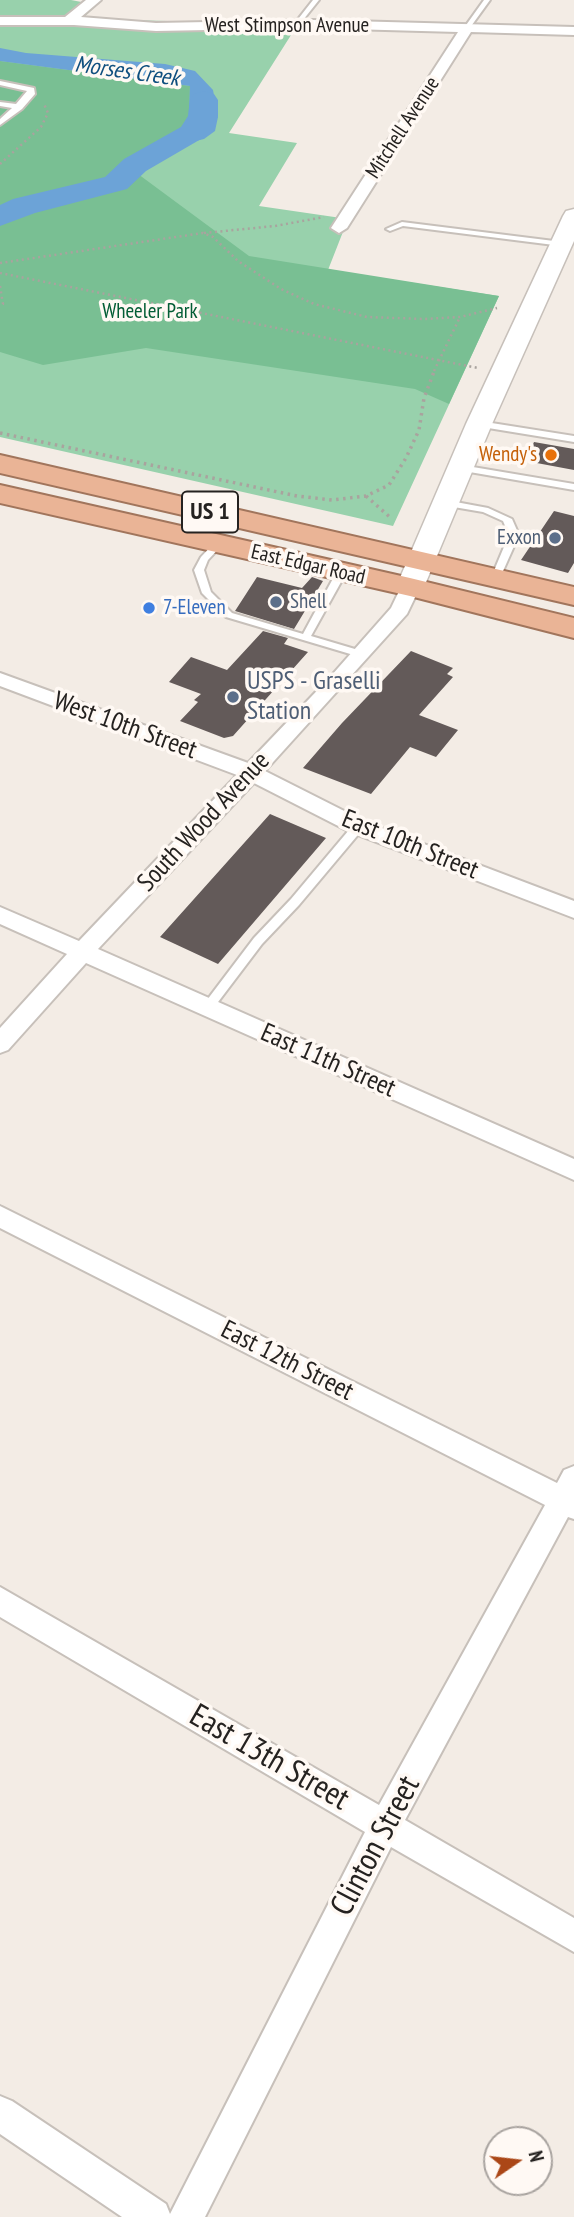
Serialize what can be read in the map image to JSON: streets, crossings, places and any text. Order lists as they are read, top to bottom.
{
  "streets": {
    "highway": ["US 1", "East Edgar Road"],
    "main road": ["South Wood Avenue"],
    "street": [
      "West Stimpson Avenue",
      "Mitchell Avenue",
      "West 10th Street",
      "East 10th Street",
      "East 11th Street",
      "East 12th Street",
      "East 13th Street",
      "Clinton Street"
    ]
  },
  "crossings": [
    ["West Stimpson Avenue", "Mitchell Avenue"],
    ["East Edgar Road", "South Wood Avenue"],
    ["West 10th Street", "South Wood Avenue"],
    ["West 10th Street", "East 10th Street"],
    ["South Wood Avenue", "East 10th Street"],
    ["South Wood Avenue", "East 11th Street"],
    ["East 12th Street", "Clinton Street"],
    ["East 13th Street", "Clinton Street"]
  ],
  "water": ["Morses Creek"],
  "parks": ["Wheeler Park"],
  "places": [
    "Wendy's",
    "Exxon",
    "Shell",
    "7-Eleven",
    "USPS - Graselli Station"
  ],
  "north": "right"
}
